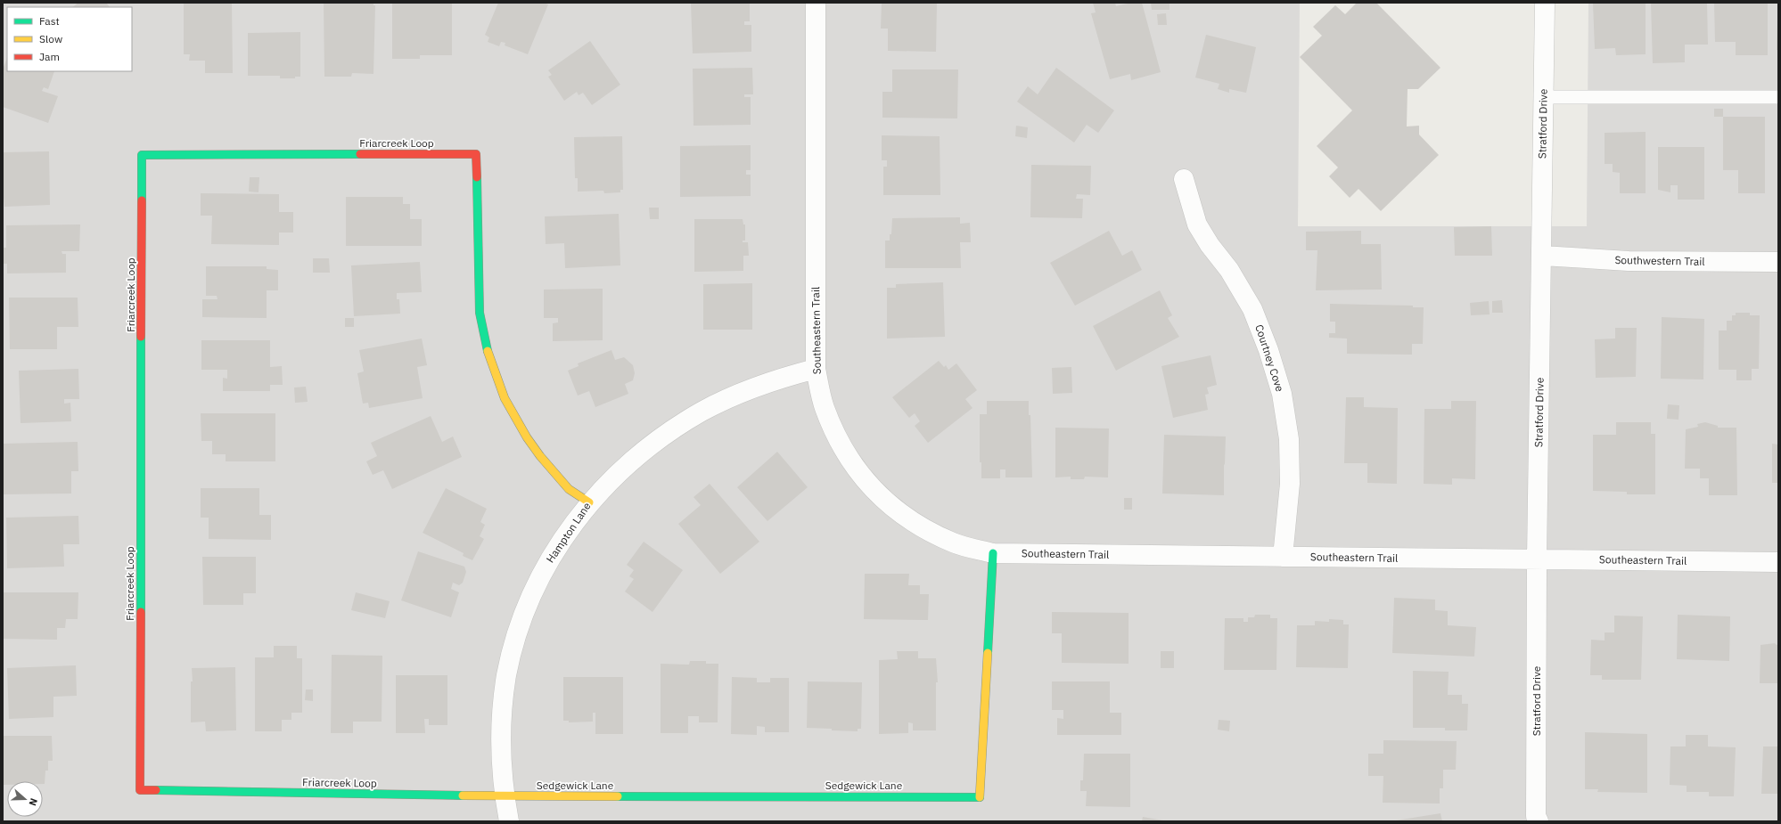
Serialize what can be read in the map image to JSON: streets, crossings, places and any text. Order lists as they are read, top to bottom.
{
  "streets": {
    "street": [
      "Stratford Drive",
      "Friarcreek Loop",
      "Southwestern Trail",
      "Southeastern Trail",
      "Courtney Cove",
      "Hampton Lane",
      "Sedgewick Lane"
    ]
  },
  "crossings": [
    ["Stratford Drive", "Southwestern Trail"],
    ["Stratford Drive", "Southeastern Trail"],
    ["Friarcreek Loop", "Hampton Lane"],
    ["Friarcreek Loop", "Sedgewick Lane"],
    ["Southeastern Trail", "Courtney Cove"],
    ["Southeastern Trail", "Hampton Lane"],
    ["Southeastern Trail", "Sedgewick Lane"],
    ["Hampton Lane", "Sedgewick Lane"]
  ],
  "legend": ["Fast", "Slow", "Jam"],
  "north": "right"
}
